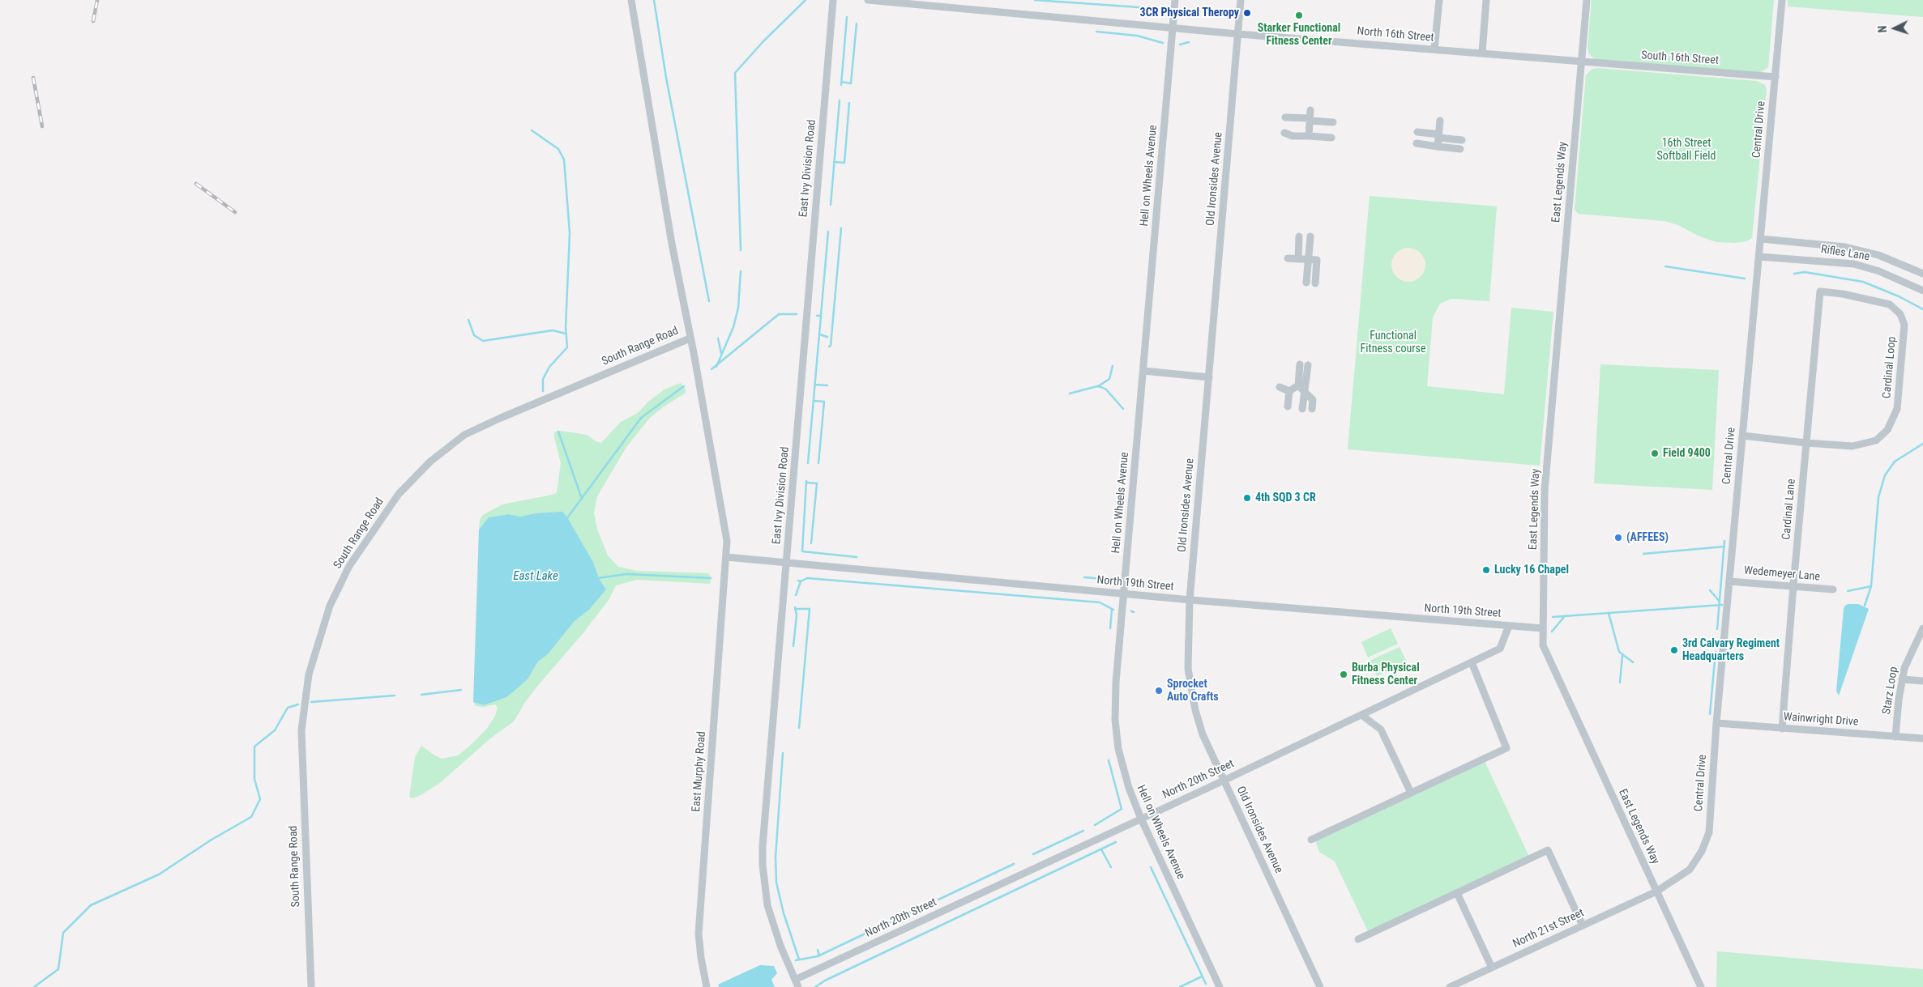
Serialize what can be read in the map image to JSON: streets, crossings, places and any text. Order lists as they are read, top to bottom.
{
  "streets": {
    "street": [
      "North 16th Street",
      "South 16th Street",
      "Central Drive",
      "East Ivy Division Road",
      "Hell on Wheels Avenue",
      "Old Ironsides Avenue",
      "East Legends Way",
      "Rifles Lane",
      "South Range Road",
      "Cardinal Loop",
      "Cardinal Lane",
      "Wedemeyer Lane",
      "North 19th Street",
      "Starz Loop",
      "Wainwright Drive",
      "East Murphy Road",
      "North 20th Street",
      "North 21st Street"
    ]
  },
  "crossings": [
    ["North 16th Street", "South 16th Street"],
    ["North 16th Street", "Hell on Wheels Avenue"],
    ["North 16th Street", "Old Ironsides Avenue"],
    ["North 16th Street", "East Legends Way"],
    ["South 16th Street", "Central Drive"],
    ["South 16th Street", "East Legends Way"],
    ["Central Drive", "East Legends Way"],
    ["Central Drive", "Rifles Lane"],
    ["Central Drive", "Cardinal Loop"],
    ["Central Drive", "Wedemeyer Lane"],
    ["Central Drive", "Wainwright Drive"],
    ["Central Drive", "North 21st Street"],
    ["East Ivy Division Road", "North 19th Street"],
    ["East Ivy Division Road", "North 20th Street"],
    ["Hell on Wheels Avenue", "North 19th Street"],
    ["Hell on Wheels Avenue", "North 20th Street"],
    ["Old Ironsides Avenue", "North 19th Street"],
    ["Old Ironsides Avenue", "North 20th Street"],
    ["East Legends Way", "North 19th Street"],
    ["East Legends Way", "North 21st Street"],
    ["South Range Road", "East Murphy Road"],
    ["Cardinal Loop", "Cardinal Lane"],
    ["Cardinal Lane", "Wedemeyer Lane"],
    ["Cardinal Lane", "Wainwright Drive"],
    ["North 19th Street", "East Murphy Road"],
    ["North 19th Street", "North 20th Street"],
    ["Starz Loop", "Wainwright Drive"]
  ],
  "water": ["East Lake"],
  "parks": ["16th Street Softball Field", "Functional Fitness course"],
  "places": [
    "3CR Physical Theropy",
    "Starker Functional Fitness Center",
    "Field 9400",
    "4th SQD 3 CR",
    "(AFFEES)",
    "Lucky 16 Chapel",
    "3rd Calvary Regiment Headquarters",
    "Burba Physical Fitness Center",
    "Sprocket Auto Crafts"
  ],
  "north": "left"
}
